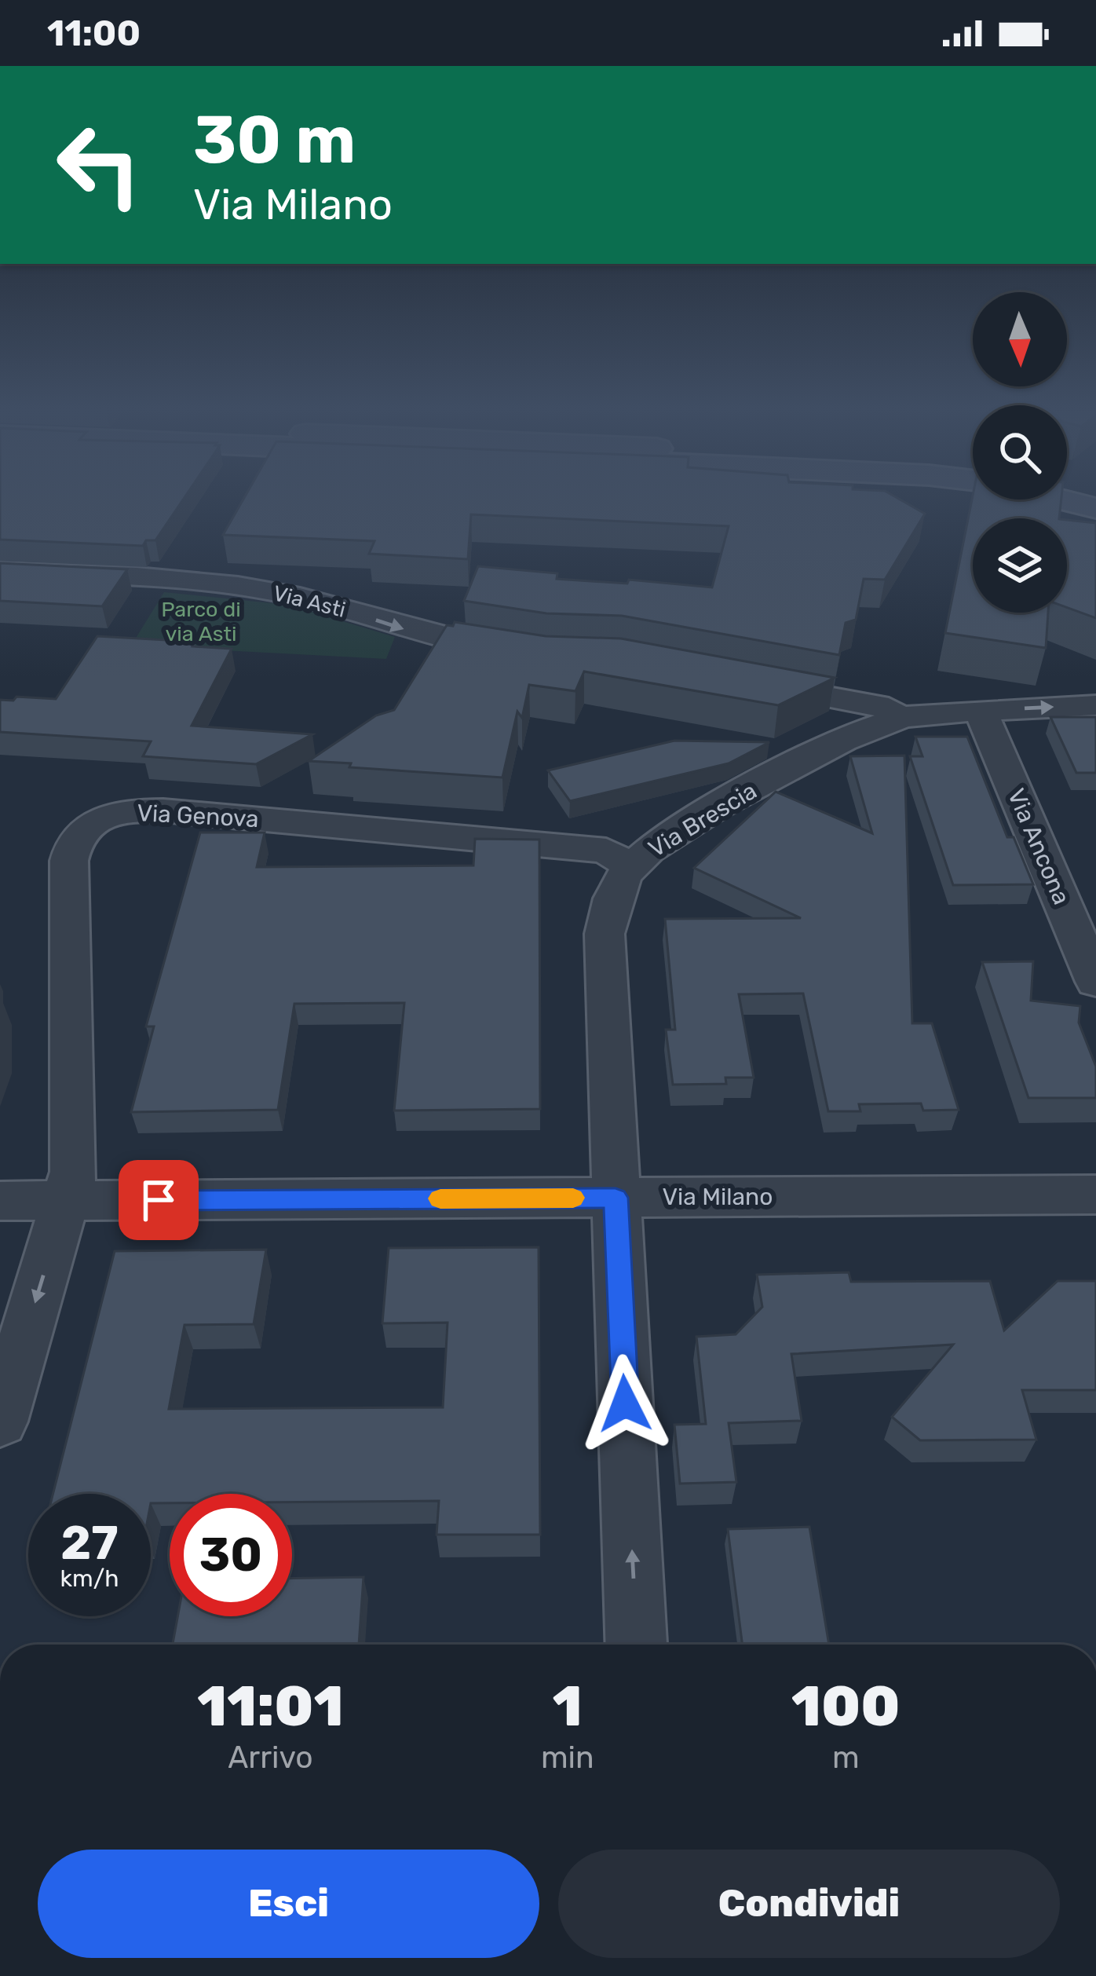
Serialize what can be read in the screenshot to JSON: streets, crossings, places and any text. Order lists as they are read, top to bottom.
{
  "streets": {
    "street": [
      "Via Asti",
      "Via Genova",
      "Via Brescia",
      "Via Ancona",
      "Via Milano"
    ]
  },
  "crossings": [
    ["Via Genova", "Via Brescia"],
    ["Via Genova", "Via Milano"],
    ["Via Brescia", "Via Milano"]
  ],
  "one_way": ["Via Asti", "Via Brescia"],
  "parks": ["Parco di via Asti"],
  "north": "bottom",
  "page": {
    "status": "11:00",
    "turn": ["30 m", "Via Milano"],
    "speed": "27 km/h",
    "limit": "30",
    "eta": [
      "11:01",
      "Arrivo",
      "1",
      "min",
      "100",
      "m"
    ],
    "buttons": ["Esci", "Condividi"]
  }
}
